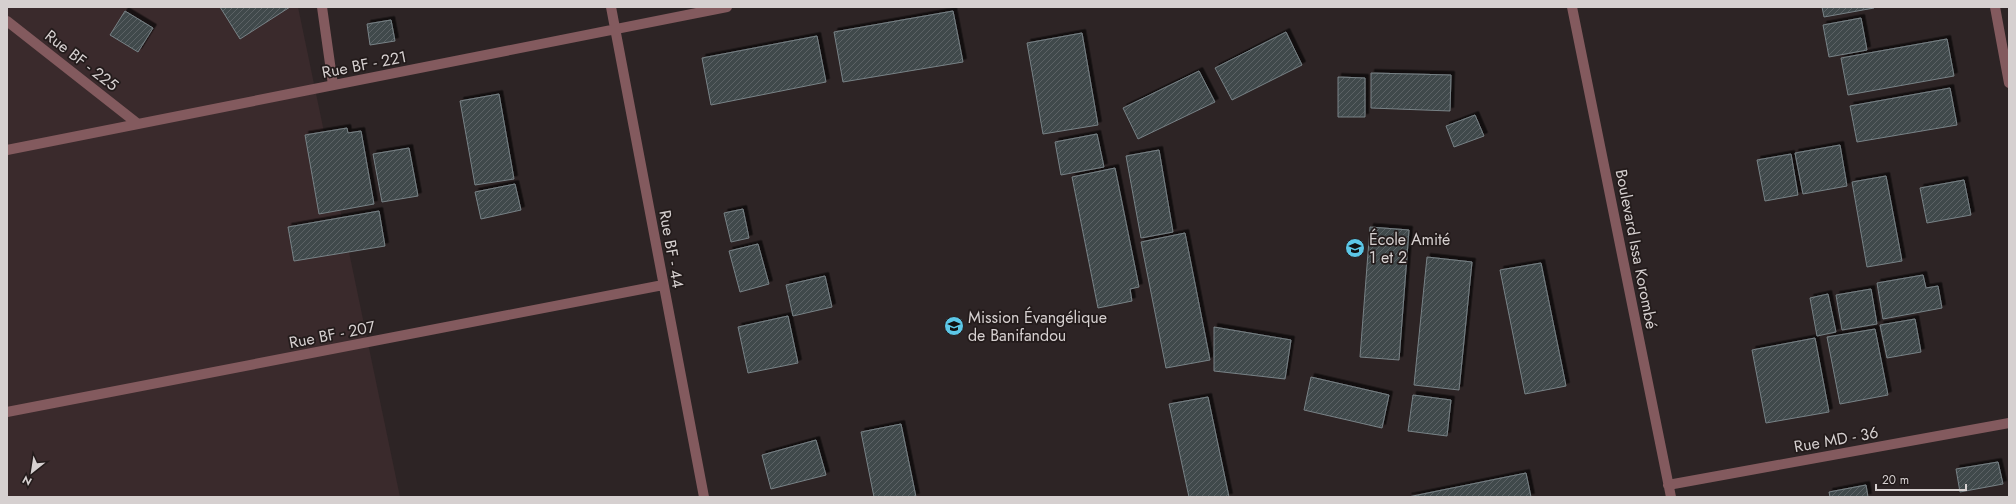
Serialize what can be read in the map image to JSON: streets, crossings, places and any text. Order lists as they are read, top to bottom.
{
  "streets": {
    "street": [
      "Rue BF - 225",
      "Rue BF - 221",
      "Rue BF - 44",
      "Boulevard Issa Korombé",
      "Rue BF - 207",
      "Rue MD - 36"
    ]
  },
  "crossings": [
    ["Rue BF - 225", "Rue BF - 221"],
    ["Rue BF - 221", "Rue BF - 44"],
    ["Rue BF - 44", "Rue BF - 207"],
    ["Boulevard Issa Korombé", "Rue MD - 36"]
  ],
  "places": {
    "school or university": ["École Amité 1 et 2", "Mission Évangélique de Banifandou"]
  },
  "scale_bar": "20 m",
  "north": "bottom left"
}
